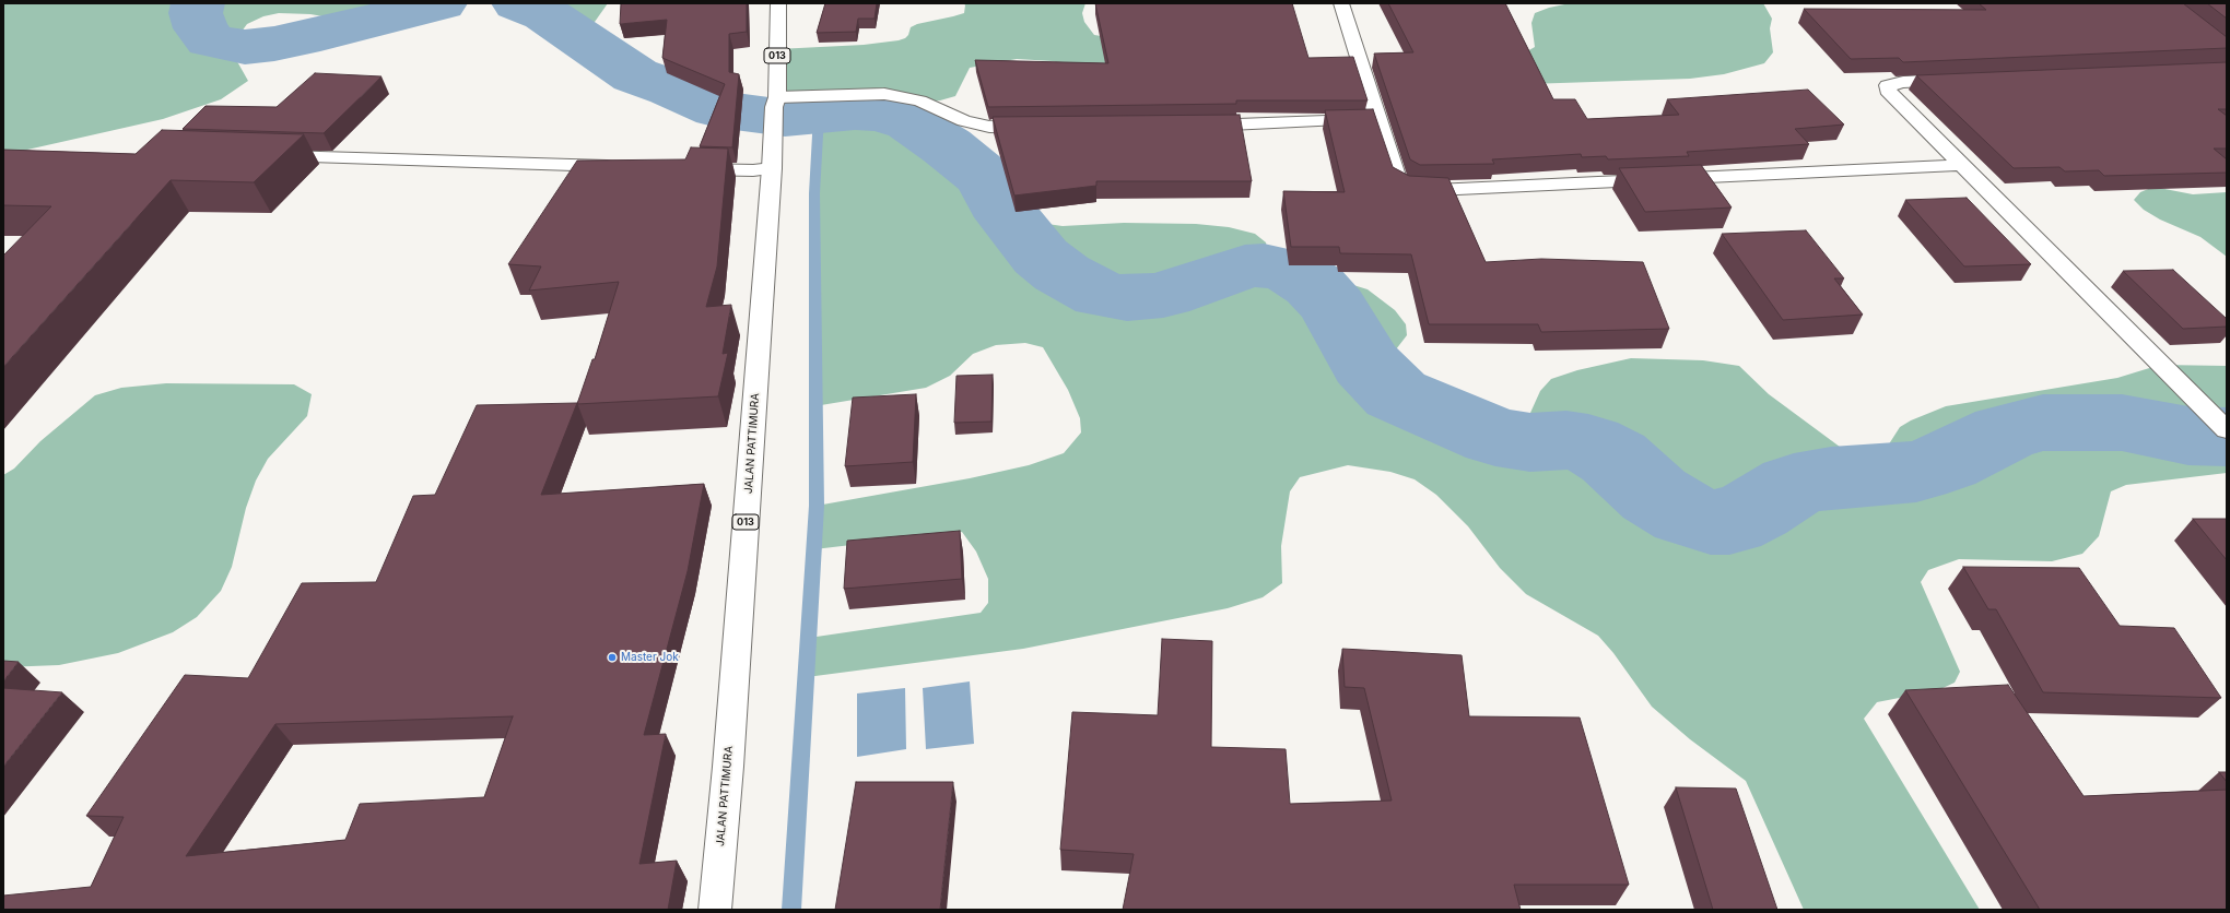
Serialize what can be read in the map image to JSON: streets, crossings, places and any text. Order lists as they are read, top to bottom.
{
  "streets": {
    "street": ["013", "JALAN PATTIMURA"]
  },
  "places": ["Master Jok"]
}
